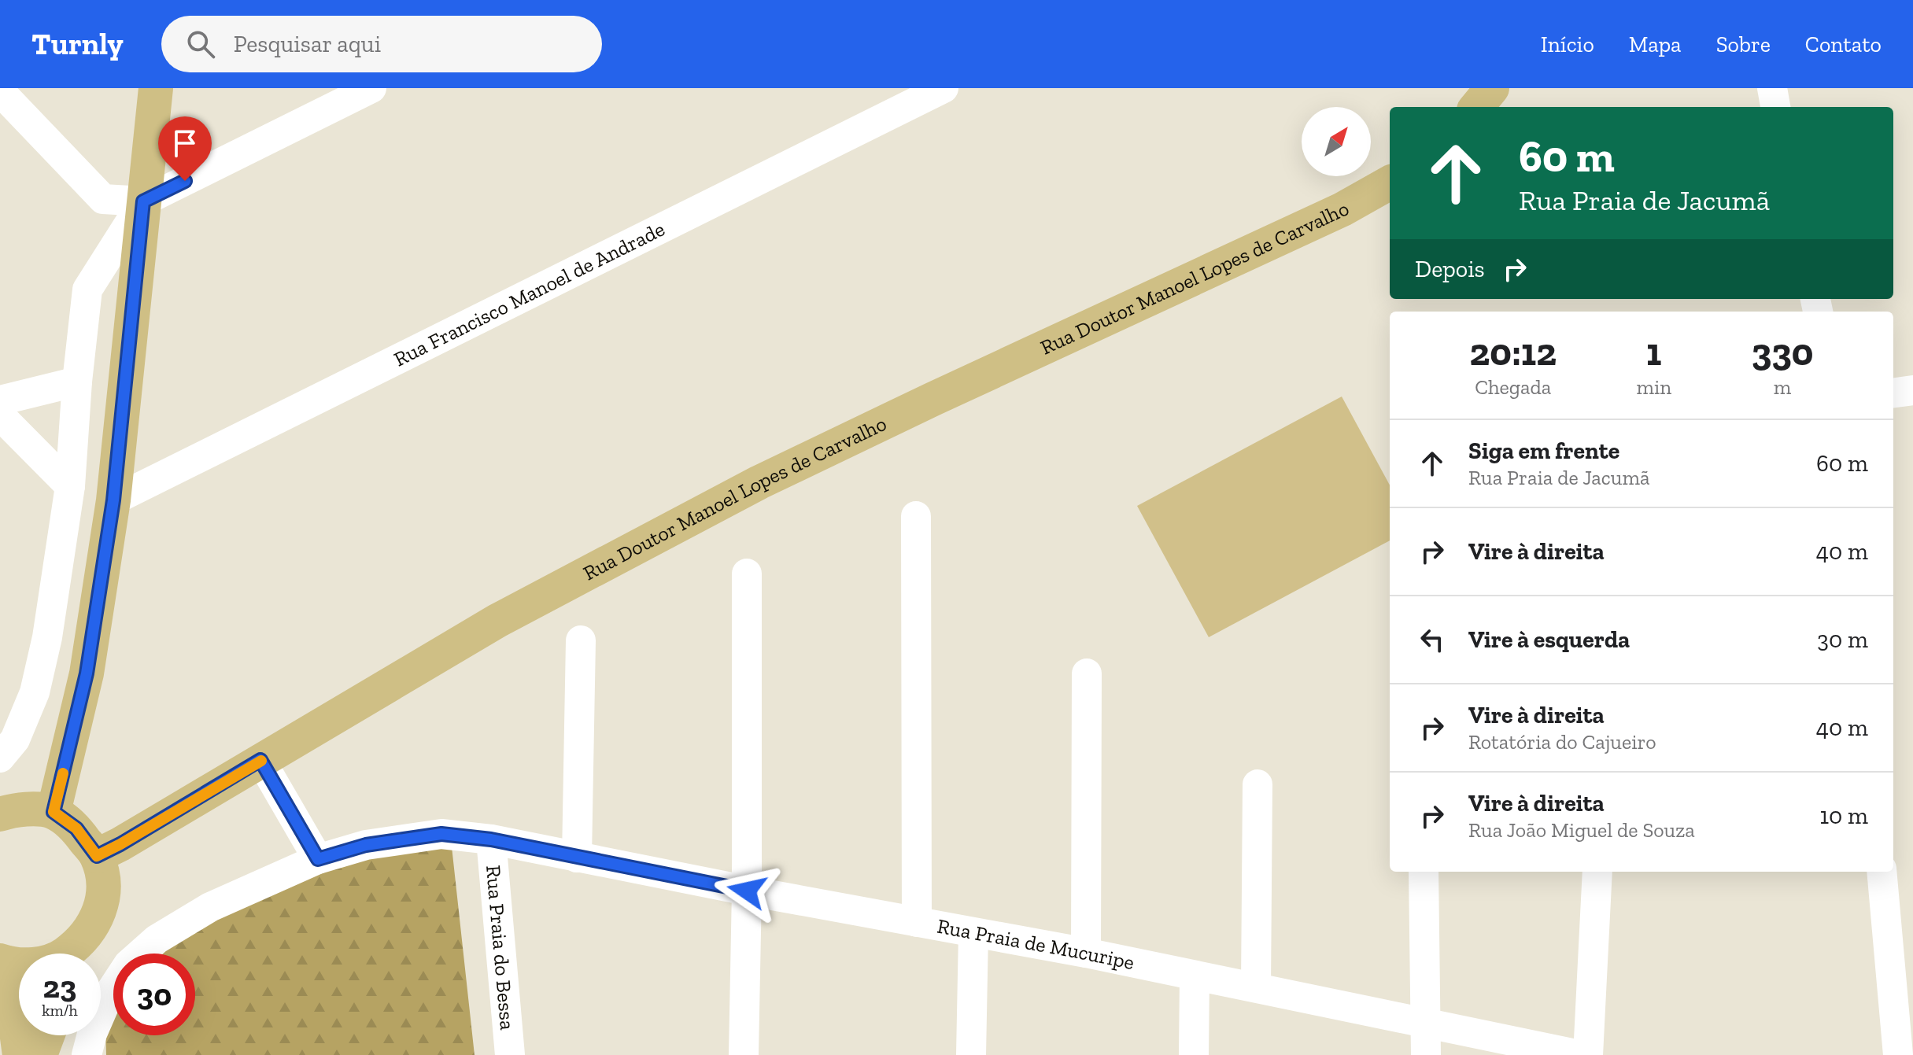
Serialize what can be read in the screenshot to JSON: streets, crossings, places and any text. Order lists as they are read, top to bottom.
{
  "streets": {
    "main road": ["Rua Doutor Manoel Lopes de Carvalho"],
    "street": ["Rua Francisco Manoel de Andrade", "Rua Praia de Mucuripe", "Rua Praia do Bessa"]
  },
  "crossings": [
    ["Rua Praia de Mucuripe", "Rua Praia do Bessa"]
  ],
  "north": "top right",
  "page": {
    "header": "Turnly",
    "search": "Pesquisar aqui",
    "nav": [
      "Início",
      "Mapa",
      "Sobre",
      "Contato"
    ],
    "turn": ["60 m", "Rua Praia de Jacumã"],
    "then": "Depois",
    "eta": [
      "20:12",
      "Chegada",
      "1",
      "min",
      "330",
      "m"
    ],
    "list": [
      {
        "name": "Siga em frente",
        "note": "Rua Praia de Jacumã",
        "value": "60 m"
      },
      {
        "name": "Vire à direita",
        "value": "40 m"
      },
      {
        "name": "Vire à esquerda",
        "value": "30 m"
      },
      {
        "name": "Vire à direita",
        "note": "Rotatória do Cajueiro",
        "value": "40 m"
      },
      {
        "name": "Vire à direita",
        "note": "Rua João Miguel de Souza",
        "value": "10 m"
      }
    ],
    "speed": "23 km/h",
    "limit": "30"
  }
}
